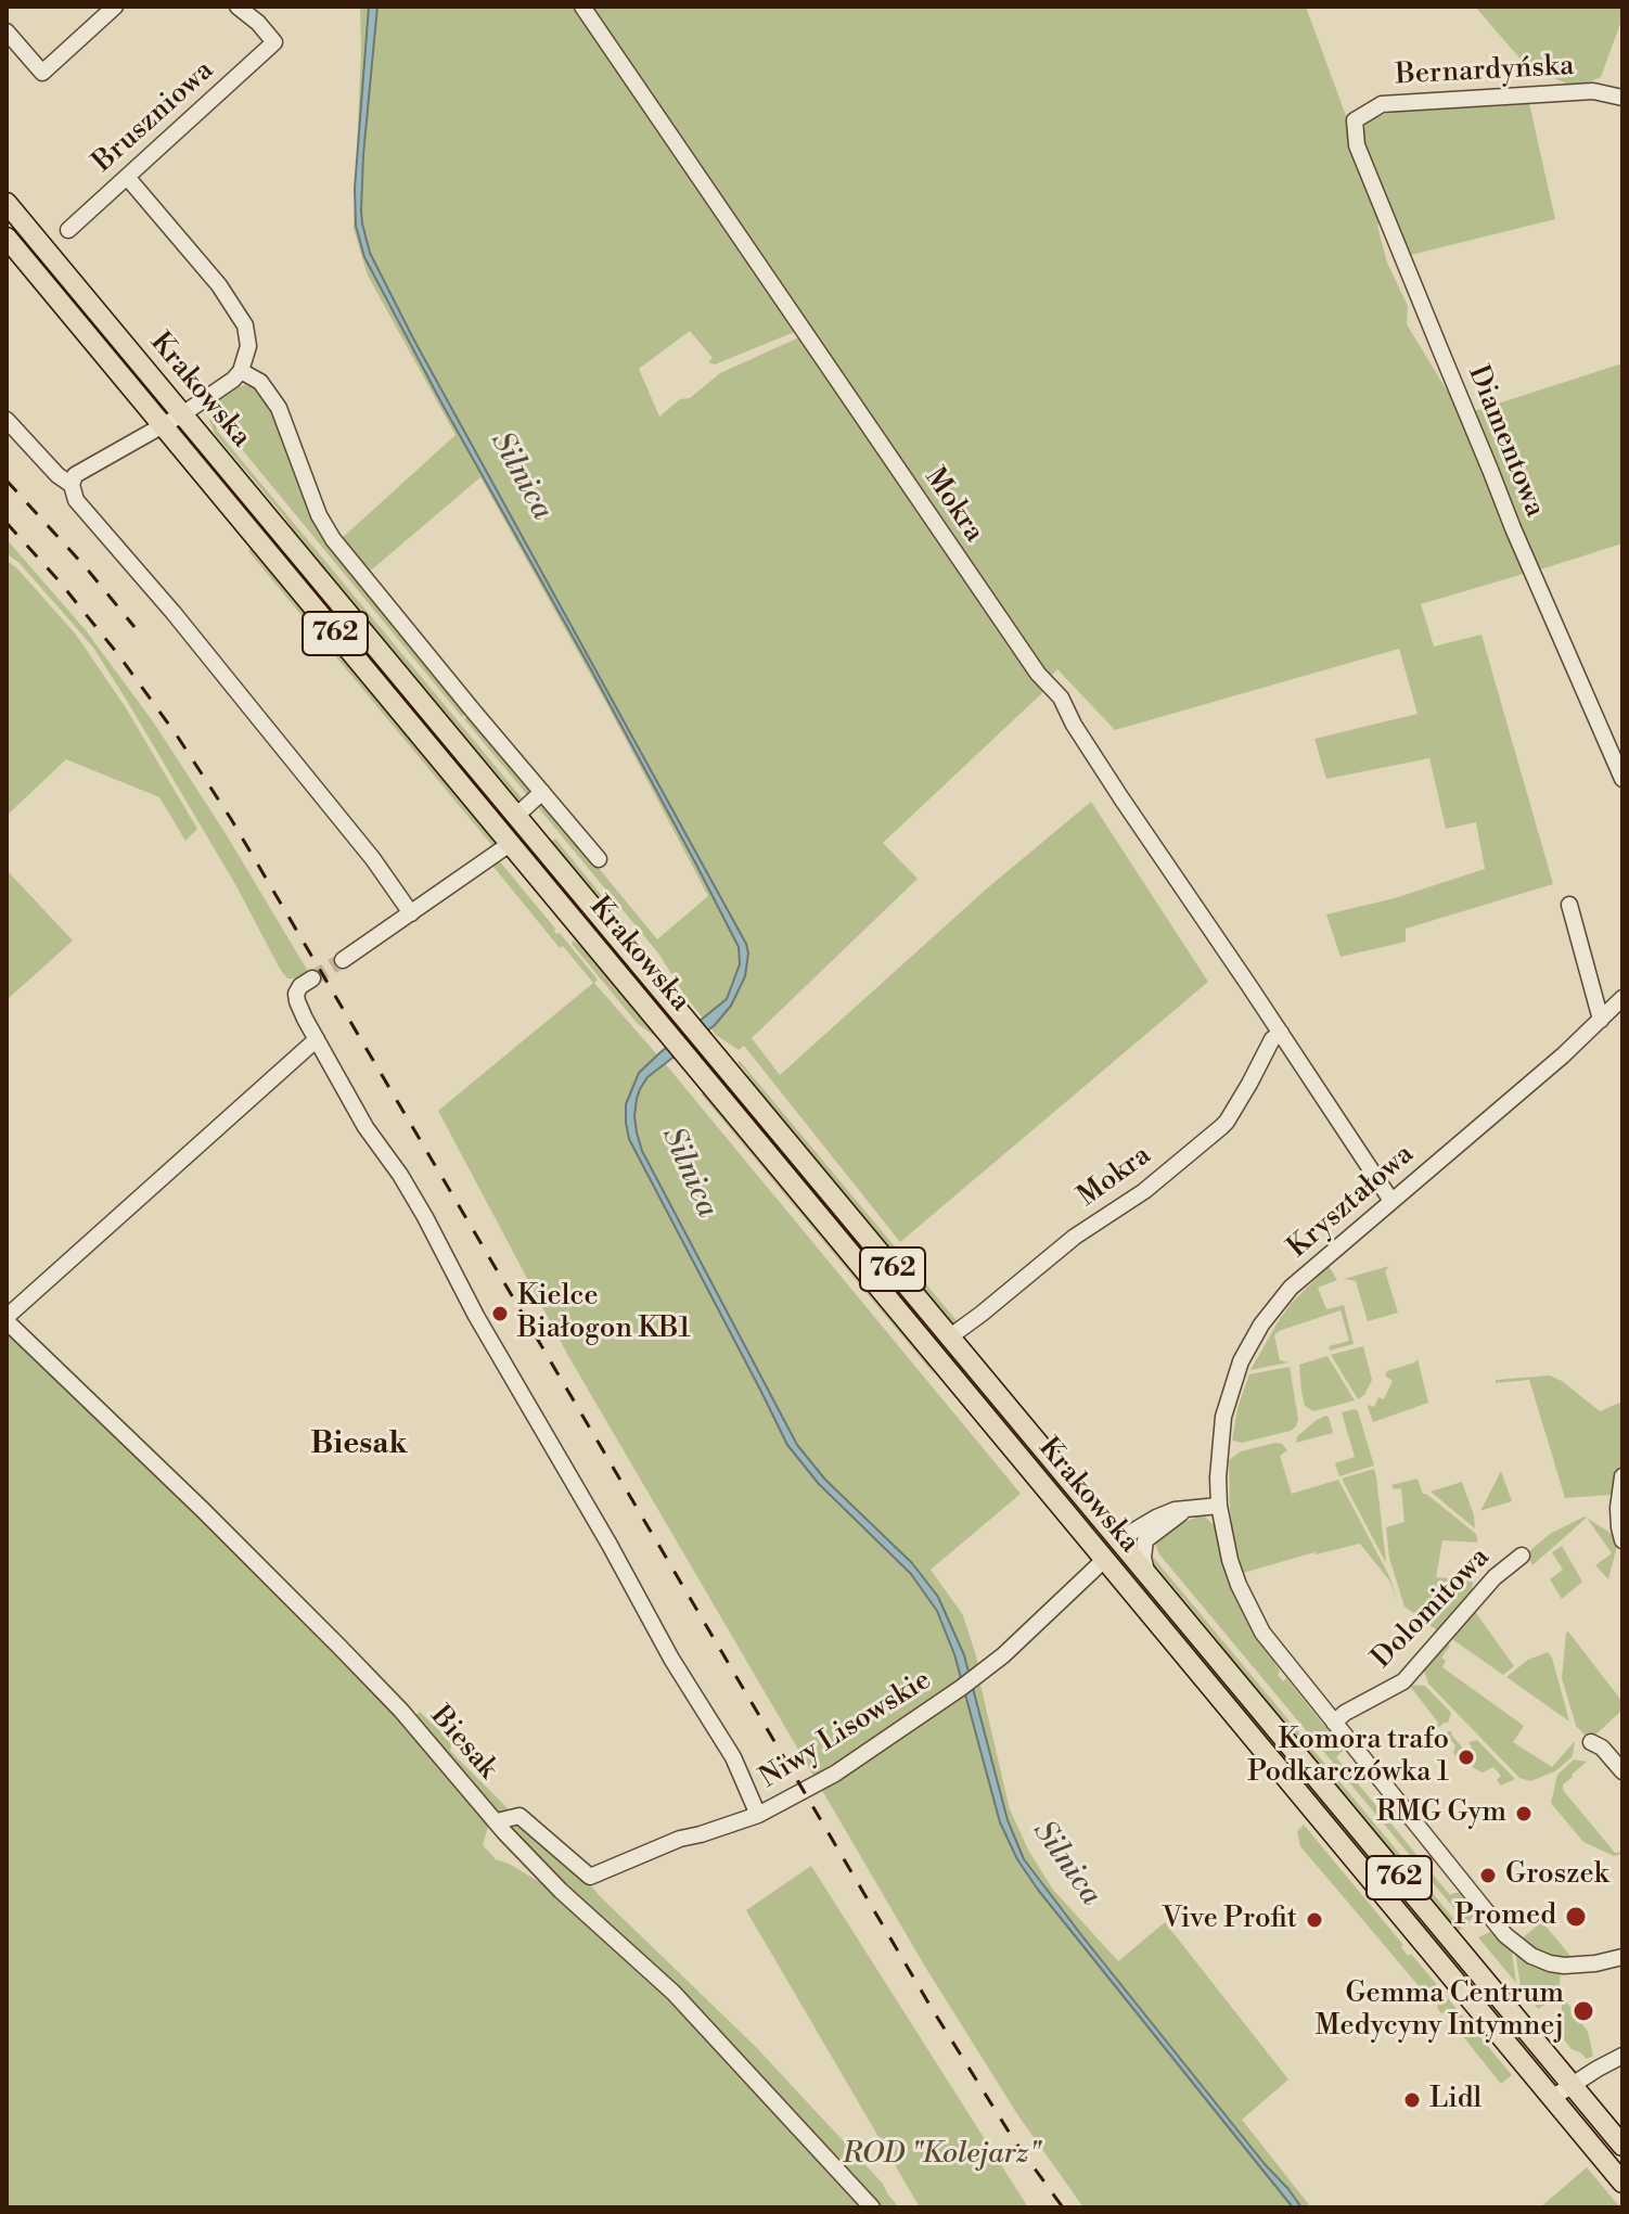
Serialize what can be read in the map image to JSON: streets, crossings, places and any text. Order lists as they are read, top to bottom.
{
  "streets": {
    "main road": ["Krakowska", "762"],
    "street": [
      "Bernardyńska",
      "Bruszniowa",
      "Diamentowa",
      "Mokra",
      "Kryształowa",
      "Dolomitowa",
      "Niwy Lisowskie",
      "Biesak"
    ]
  },
  "crossings": [
    ["Bernardyńska", "Diamentowa"],
    ["Krakowska", "Mokra"],
    ["Krakowska", "Niwy Lisowskie"],
    ["Mokra", "Kryształowa"],
    ["Kryształowa", "Dolomitowa"],
    ["Niwy Lisowskie", "Biesak"]
  ],
  "districts": ["Biesak"],
  "water": ["Silnica"],
  "parks": ["ROD \"Kolejarz\""],
  "places": [
    "Kielce Białogon KB1",
    "Komora trafo Podkarczówka 1",
    "RMG Gym",
    "Groszek",
    "Promed",
    "Vive Profit",
    "Gemma Centrum Medycyny Intymnej",
    "Lidl"
  ]
}
